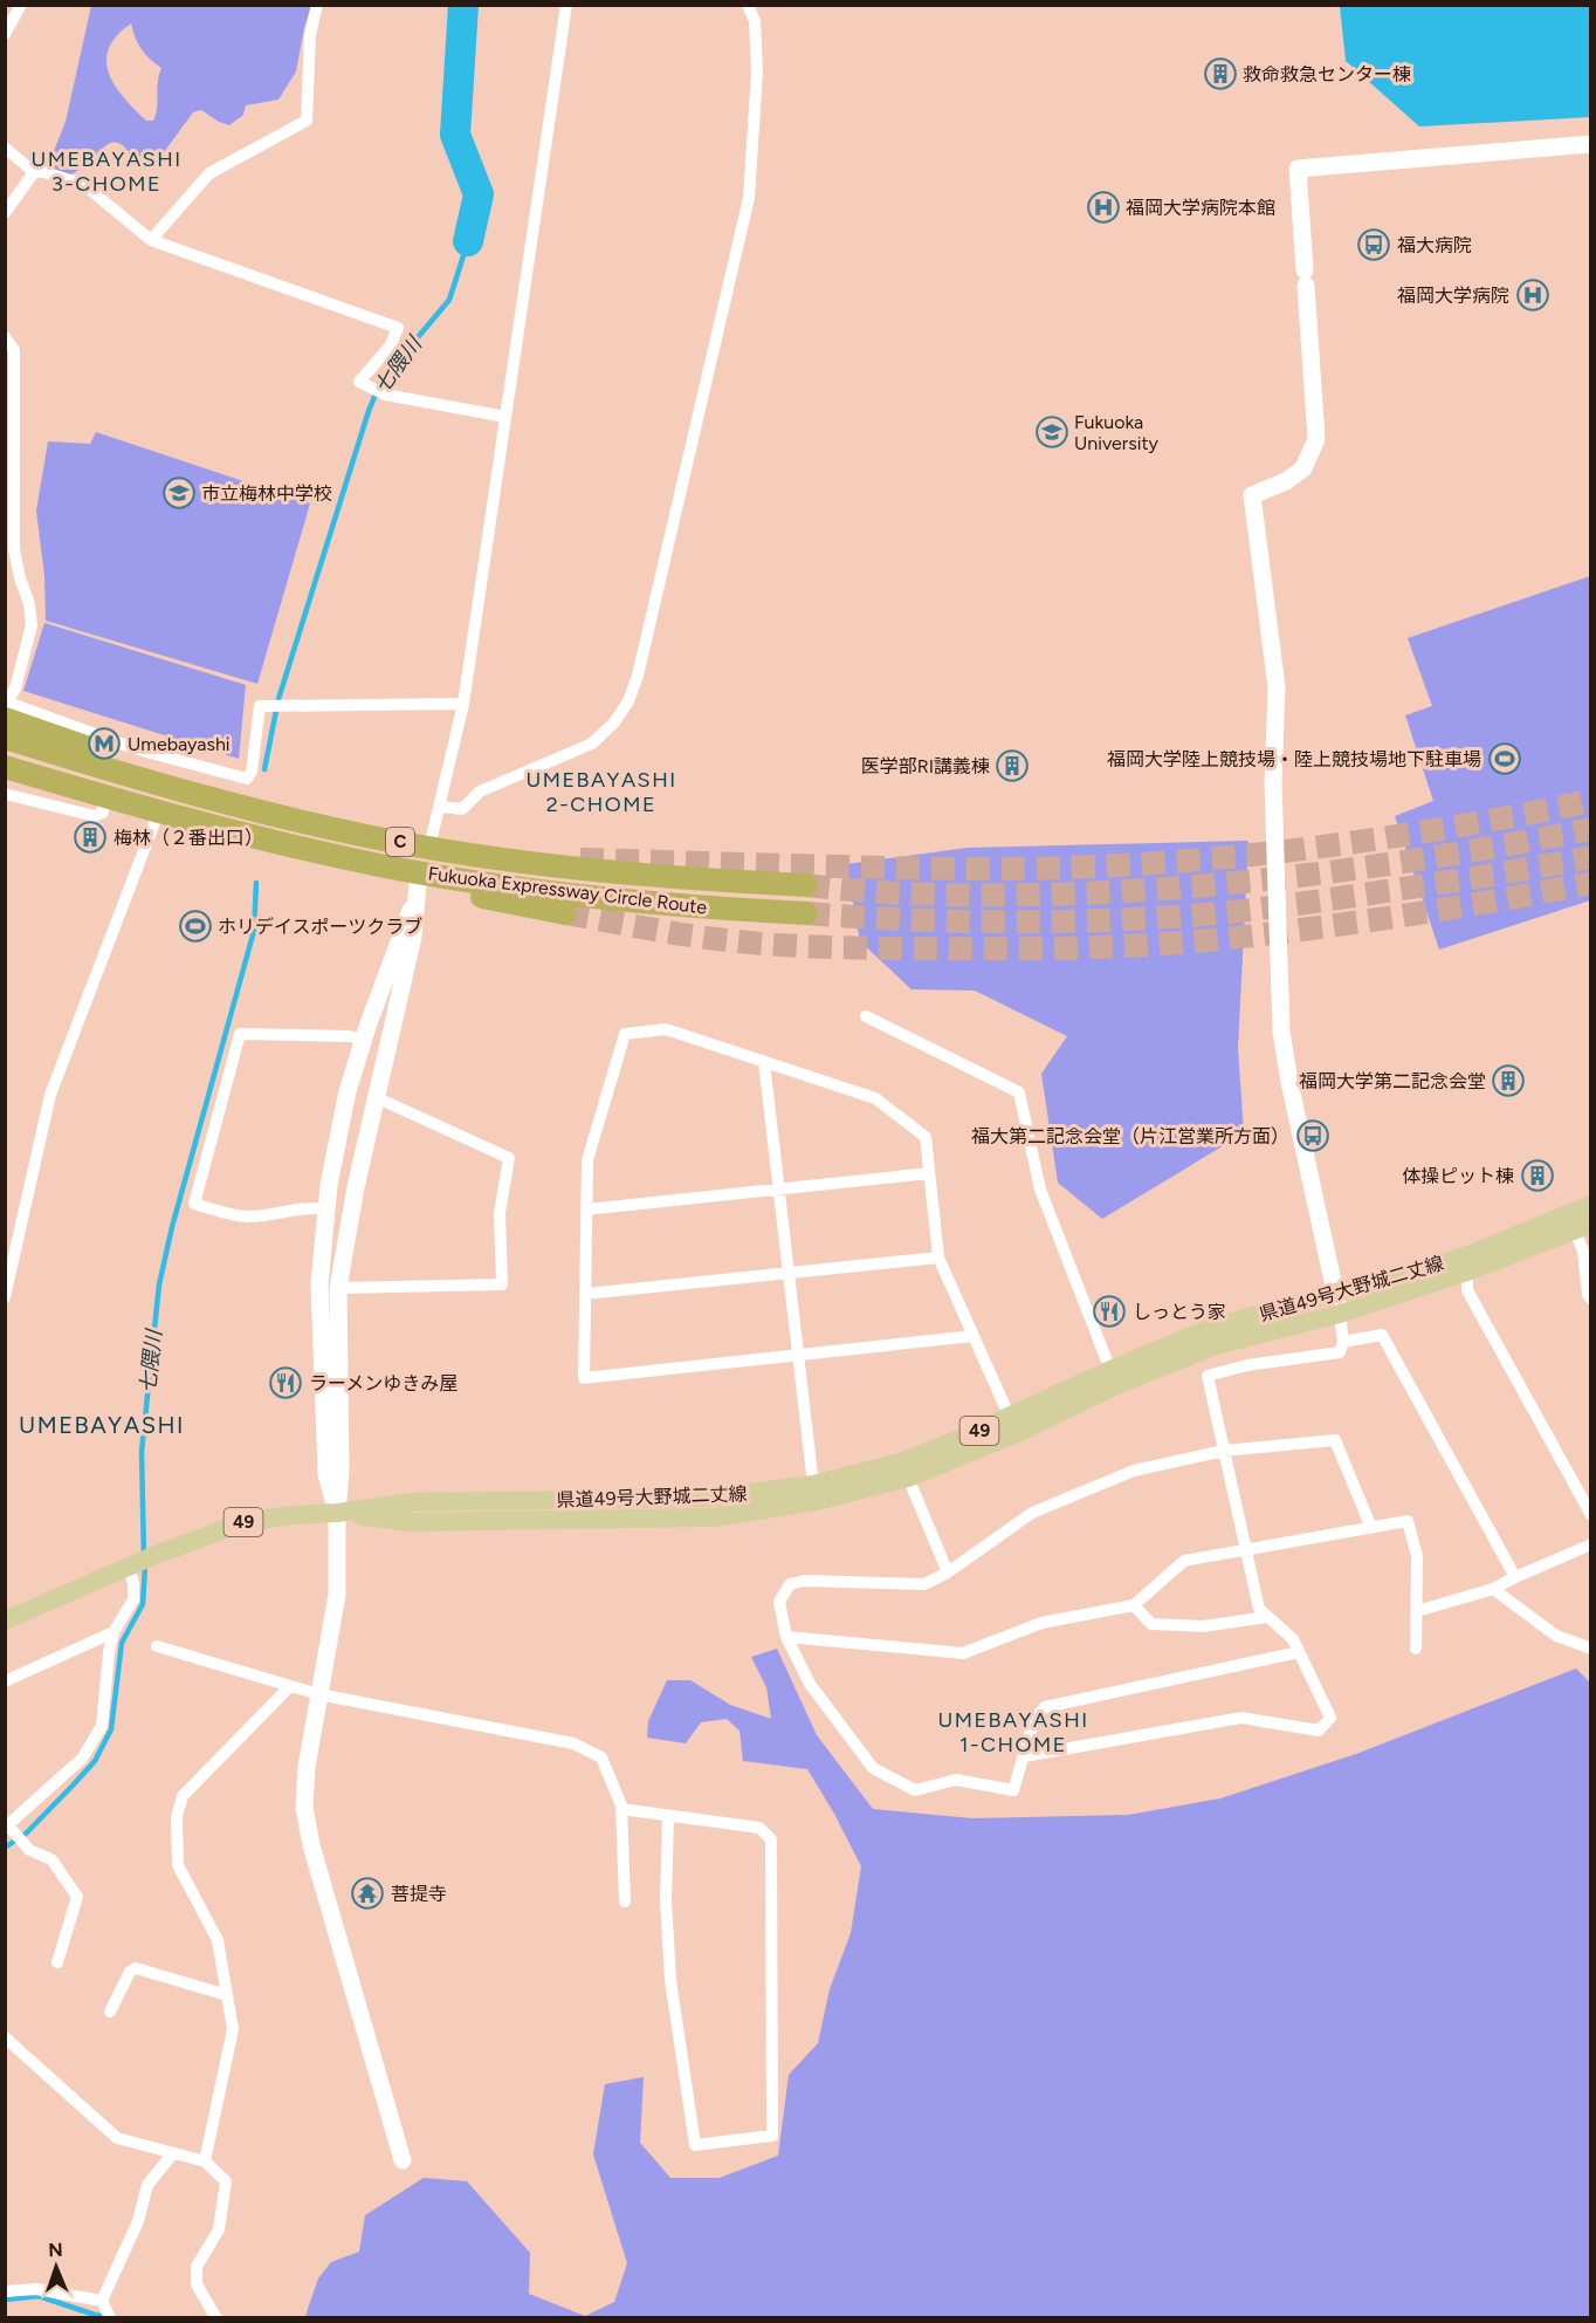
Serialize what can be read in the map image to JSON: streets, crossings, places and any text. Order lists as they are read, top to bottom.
{
  "streets": {
    "highway": ["C", "Fukuoka Expressway Circle Route"],
    "main road": ["県道49号大野城二丈線", "49"]
  },
  "districts": [
    "UMEBAYASHI 3-CHOME",
    "UMEBAYASHI 2-CHOME",
    "UMEBAYASHI",
    "UMEBAYASHI 1-CHOME"
  ],
  "water": ["七隈川"],
  "places": {
    "building": [
      "救命救急センター棟",
      "医学部RI講義棟",
      "梅林（２番出口）",
      "福岡大学第二記念会堂",
      "体操ピット棟"
    ],
    "hospital": ["福岡大学病院本館", "福岡大学病院"],
    "bus stop": ["福大病院", "福大第二記念会堂（片江営業所方面）"],
    "school or university": ["Fukuoka University", "市立梅林中学校"],
    "metro station": ["Umebayashi"],
    "sports": ["福岡大学陸上競技場・陸上競技場地下駐車場", "ホリデイスポーツクラブ"],
    "restaurant": ["しっとう家", "ラーメンゆきみ屋"],
    "temple": ["菩提寺"]
  },
  "north": "top"
}
